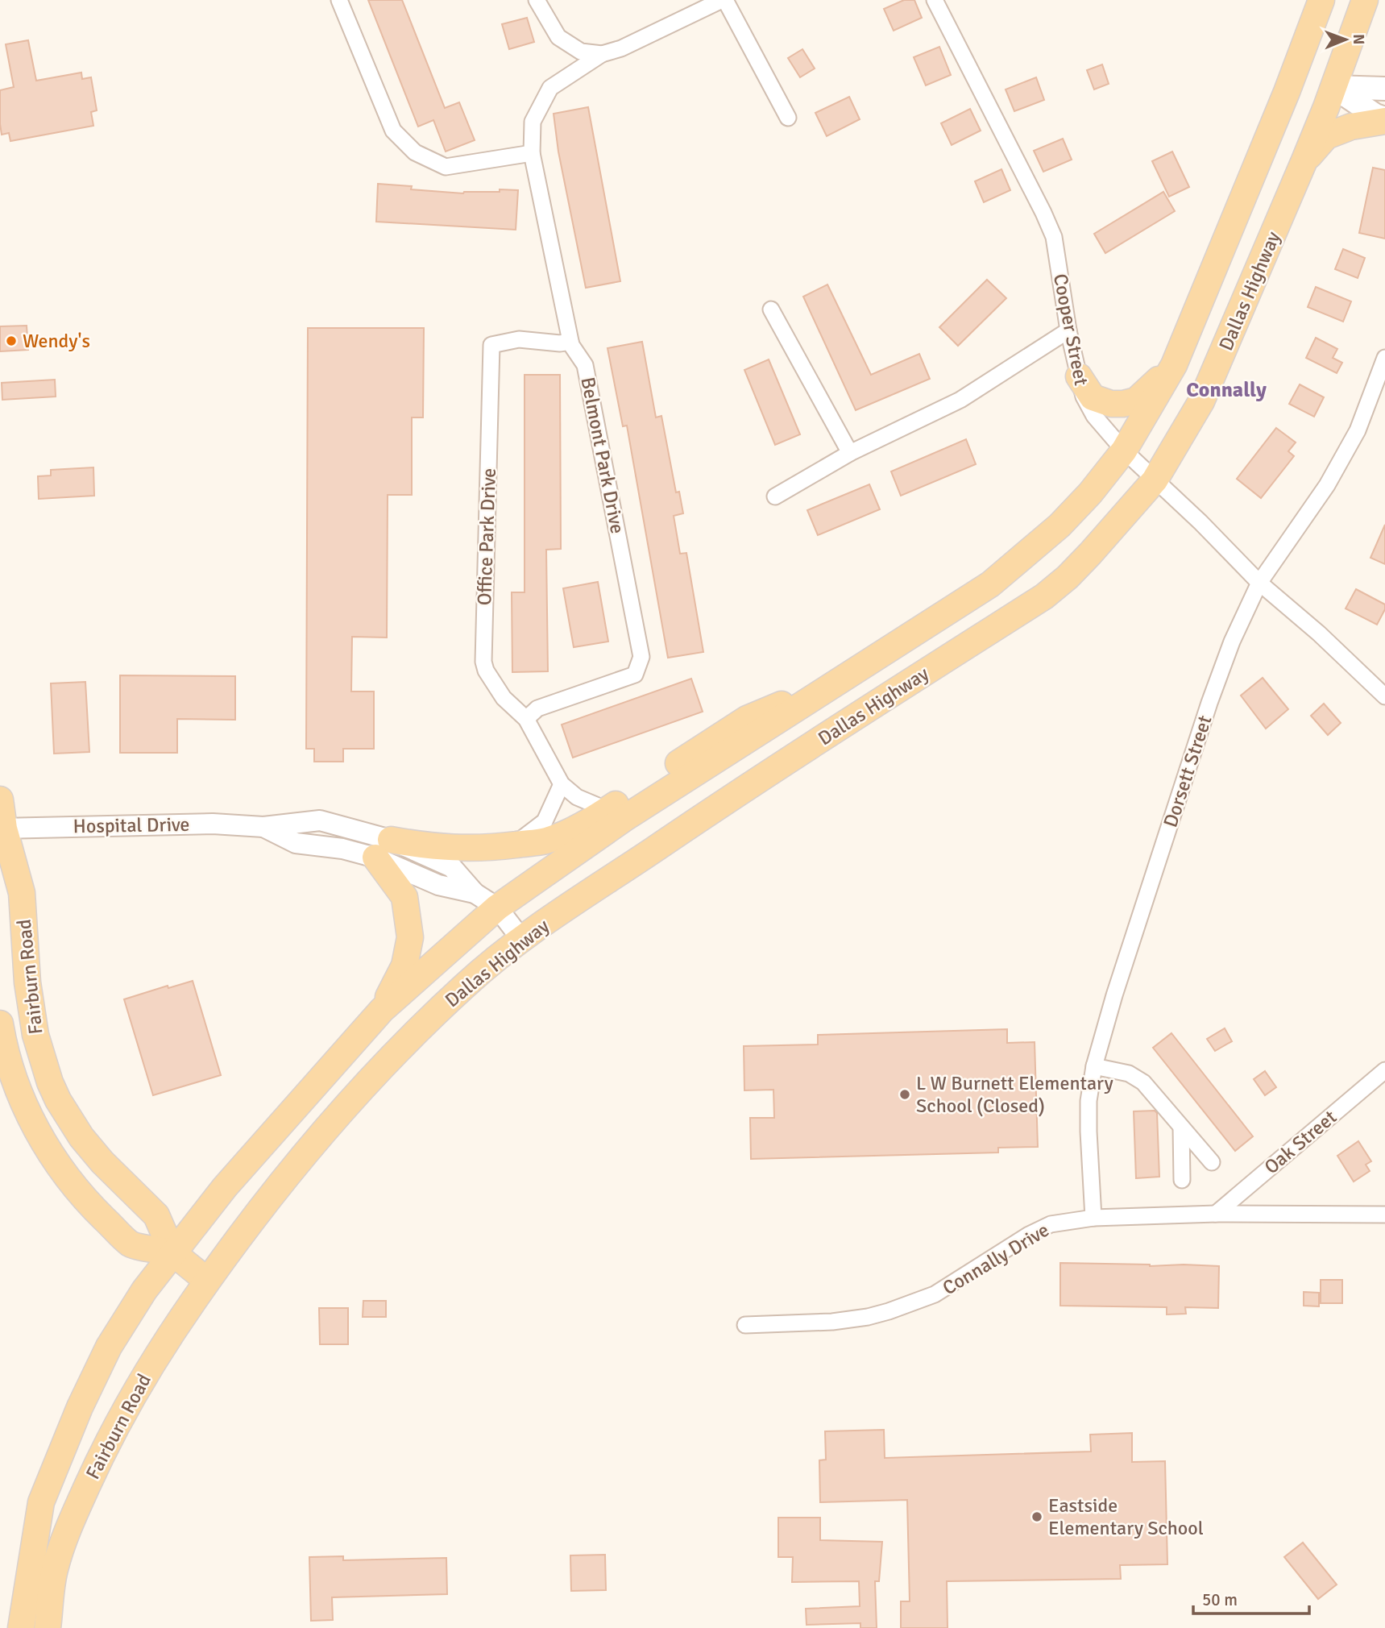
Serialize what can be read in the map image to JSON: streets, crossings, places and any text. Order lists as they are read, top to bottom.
{
  "streets": {
    "main road": ["Dallas Highway", "Fairburn Road"],
    "street": [
      "Cooper Street",
      "Belmont Park Drive",
      "Office Park Drive",
      "Dorsett Street",
      "Hospital Drive",
      "Oak Street",
      "Connally Drive"
    ]
  },
  "crossings": [
    ["Dallas Highway", "Cooper Street"],
    ["Dallas Highway", "Hospital Drive"],
    ["Dallas Highway", "Fairburn Road"],
    ["Cooper Street", "Dorsett Street"],
    ["Belmont Park Drive", "Office Park Drive"],
    ["Dorsett Street", "Connally Drive"],
    ["Hospital Drive", "Fairburn Road"],
    ["Oak Street", "Connally Drive"]
  ],
  "districts": ["Connally"],
  "places": ["Wendy's", "L W Burnett Elementary School (Closed)", "Eastside Elementary School"],
  "scale_bar": "50 m",
  "north": "right"
}
